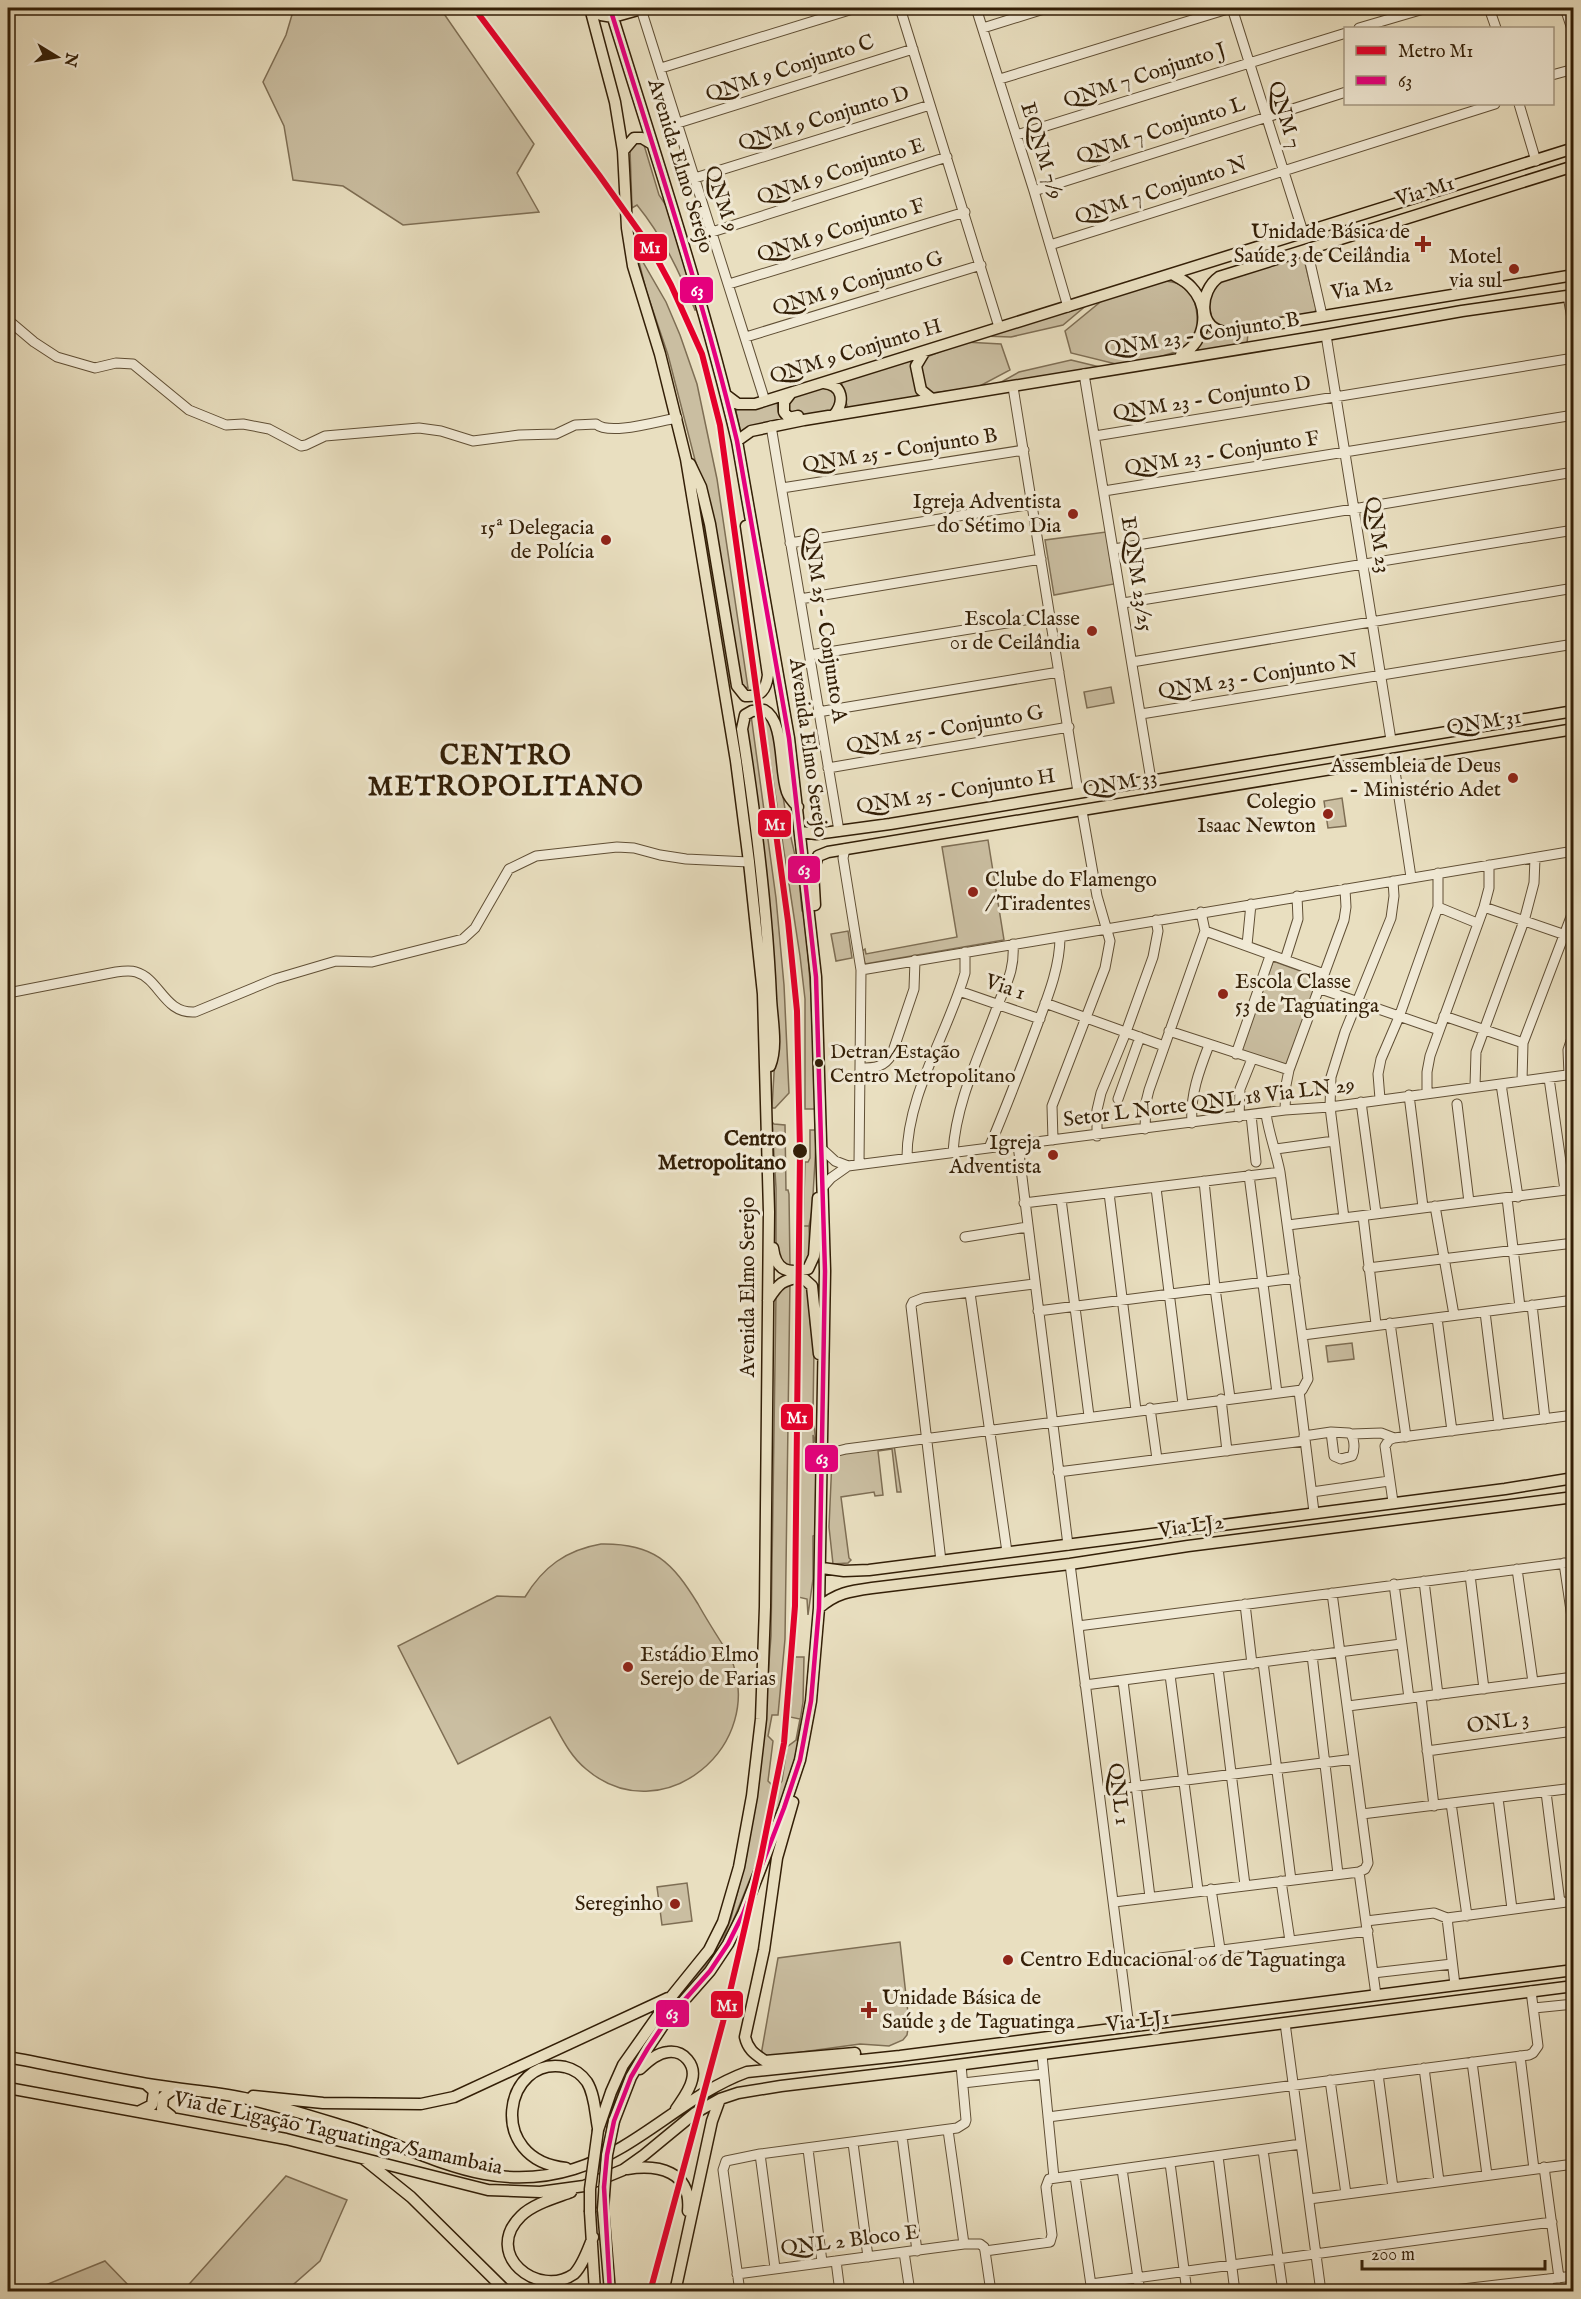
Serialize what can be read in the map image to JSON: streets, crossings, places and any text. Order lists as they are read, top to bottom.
{
  "streets": {
    "main road": [
      "Avenida Elmo Serejo",
      "Via M1",
      "Via M2",
      "QNM 23 - Conjunto B",
      "QNM 9 Conjunto H",
      "QNM 31",
      "QNM 33",
      "QNM 25 - Conjunto H",
      "Via LJ2",
      "Via LJ1",
      "Via de Ligação Taguatinga/Samambaia"
    ],
    "street": [
      "QNM 9 Conjunto C",
      "QNM 7 Conjunto J",
      "QNM 7",
      "QNM 9 Conjunto D",
      "QNM 7 Conjunto L",
      "EQNM 7/9",
      "QNM 9 Conjunto E",
      "QNM 7 Conjunto N",
      "QNM 9",
      "QNM 9 Conjunto F",
      "QNM 9 Conjunto G",
      "QNM 23 - Conjunto D",
      "QNM 25 - Conjunto B",
      "QNM 23 - Conjunto F",
      "QNM 23",
      "EQNM 23/25",
      "QNM 25 - Conjunto A",
      "QNM 23 - Conjunto N",
      "QNM 25 - Conjunto G",
      "Via 1",
      "Setor L Norte QNL 18 Via LN 29",
      "ONL 3",
      "QNL 1",
      "QNL 2 Bloco E"
    ]
  },
  "crossings": [
    ["QNM 9 Conjunto C", "QNM 9"],
    ["QNM 7 Conjunto J", "QNM 7"],
    ["QNM 7 Conjunto J", "EQNM 7/9"],
    ["QNM 7", "QNM 7 Conjunto L"],
    ["QNM 7", "QNM 7 Conjunto N"],
    ["QNM 9 Conjunto D", "QNM 9"],
    ["QNM 7 Conjunto L", "EQNM 7/9"],
    ["EQNM 7/9", "QNM 7 Conjunto N"],
    ["Avenida Elmo Serejo", "QNM 9 Conjunto H"],
    ["Avenida Elmo Serejo", "QNM 33"],
    ["Avenida Elmo Serejo", "QNM 25 - Conjunto H"],
    ["Avenida Elmo Serejo", "Via LJ2"],
    ["QNM 9 Conjunto E", "QNM 9"],
    ["Via M1", "Via M2"],
    ["QNM 9", "QNM 9 Conjunto F"],
    ["QNM 9", "QNM 9 Conjunto G"],
    ["QNM 9", "QNM 9 Conjunto H"],
    ["QNM 23 - Conjunto B", "QNM 23"],
    ["QNM 23 - Conjunto B", "EQNM 23/25"],
    ["QNM 23 - Conjunto D", "QNM 23"],
    ["QNM 23 - Conjunto D", "EQNM 23/25"],
    ["QNM 25 - Conjunto B", "QNM 25 - Conjunto A"],
    ["QNM 23 - Conjunto F", "QNM 23"],
    ["QNM 23 - Conjunto F", "EQNM 23/25"],
    ["QNM 23", "QNM 23 - Conjunto N"],
    ["EQNM 23/25", "QNM 23 - Conjunto N"],
    ["EQNM 23/25", "QNM 25 - Conjunto H"],
    ["QNM 25 - Conjunto A", "QNM 25 - Conjunto G"],
    ["QNM 25 - Conjunto A", "QNM 25 - Conjunto H"],
    ["QNM 31", "QNM 33"],
    ["Via LJ2", "QNL 1"],
    ["QNL 1", "Via LJ1"],
    ["Via LJ1", "Via de Ligação Taguatinga/Samambaia"]
  ],
  "districts": ["CENTRO METROPOLITANO"],
  "places": {
    "health": ["Unidade Básica de Saúde 3 de Ceilândia", "Unidade Básica de Saúde 3 de Taguatinga"],
    "other": [
      "Motel via sul",
      "Igreja Adventista do Sétimo Dia",
      "15ª Delegacia de Polícia",
      "Escola Classe 01 de Ceilândia",
      "Assembleia de Deus - Ministério Adet",
      "Colegio Isaac Newton",
      "Clube do Flamengo / Tiradentes",
      "Escola Classe 53 de Taguatinga",
      "Detran/Estação Centro Metropolitano",
      "Centro Metropolitano",
      "Igreja Adventista",
      "Estádio Elmo Serejo de Farias",
      "Sereginho",
      "Centro Educacional 06 de Taguatinga"
    ]
  },
  "lines": ["metro line M1", "transit line 63"],
  "legend": ["Metro M1", "63"],
  "scale_bar": "200 m",
  "north": "right"
}
